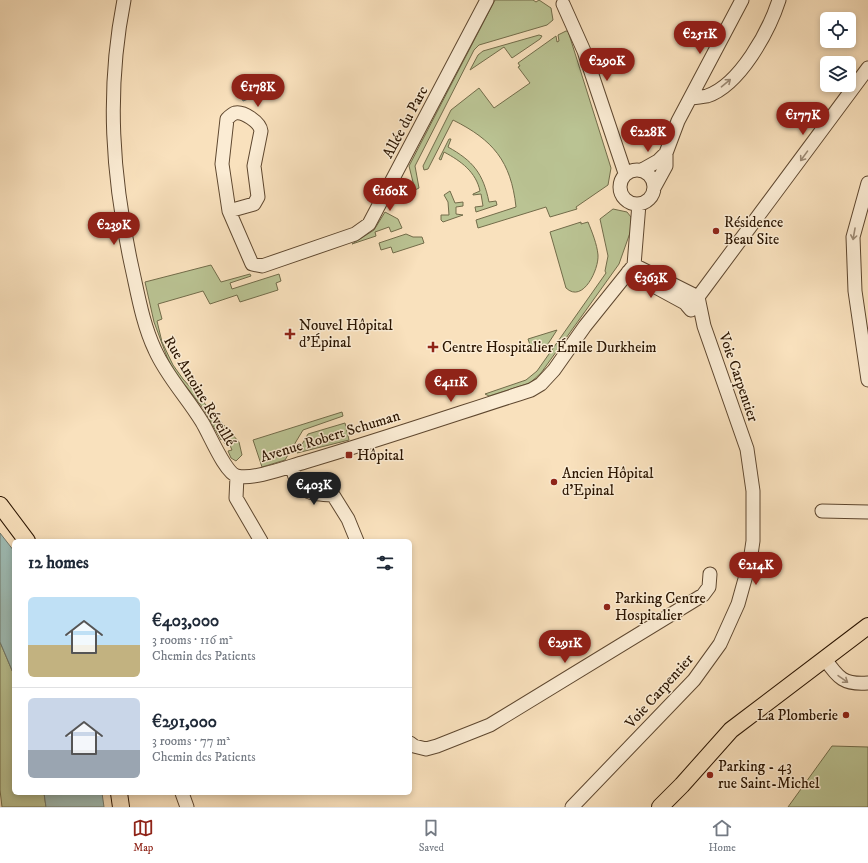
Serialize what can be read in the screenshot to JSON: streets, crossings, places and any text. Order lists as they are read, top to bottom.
{
  "streets": {
    "street": [
      "Allée du Parc",
      "Voie Carpentier",
      "Rue Antoine Réveillé",
      "Avenue Robert Schuman"
    ]
  },
  "crossings": [
    ["Voie Carpentier", "Avenue Robert Schuman"],
    ["Rue Antoine Réveillé", "Avenue Robert Schuman"]
  ],
  "places": {
    "other": [
      "Résidence Beau Site",
      "Ancien Hôpital d'Epinal",
      "Parking Centre Hospitalier",
      "La Plomberie",
      "Parking - 43 rue Saint-Michel"
    ],
    "health": ["Nouvel Hôpital d'Épinal", "Centre Hospitalier Émile Durkheim"],
    "transit": ["Hôpital"]
  },
  "page": {
    "price": [
      "€251K",
      "€290K",
      "€178K",
      "€177K",
      "€228K",
      "€160K",
      "€239K",
      "€363K",
      "€411K",
      "€403K",
      "€214K",
      "€291K"
    ],
    "heading": "12 homes",
    "list": [
      {
        "name": "€403,000",
        "note": "3 rooms · 116 m² · Chemin des Patients"
      },
      {
        "name": "€291,000",
        "note": "3 rooms · 77 m² · Chemin des Patients"
      }
    ],
    "tabs": ["Map", "Saved", "Home"]
  }
}
